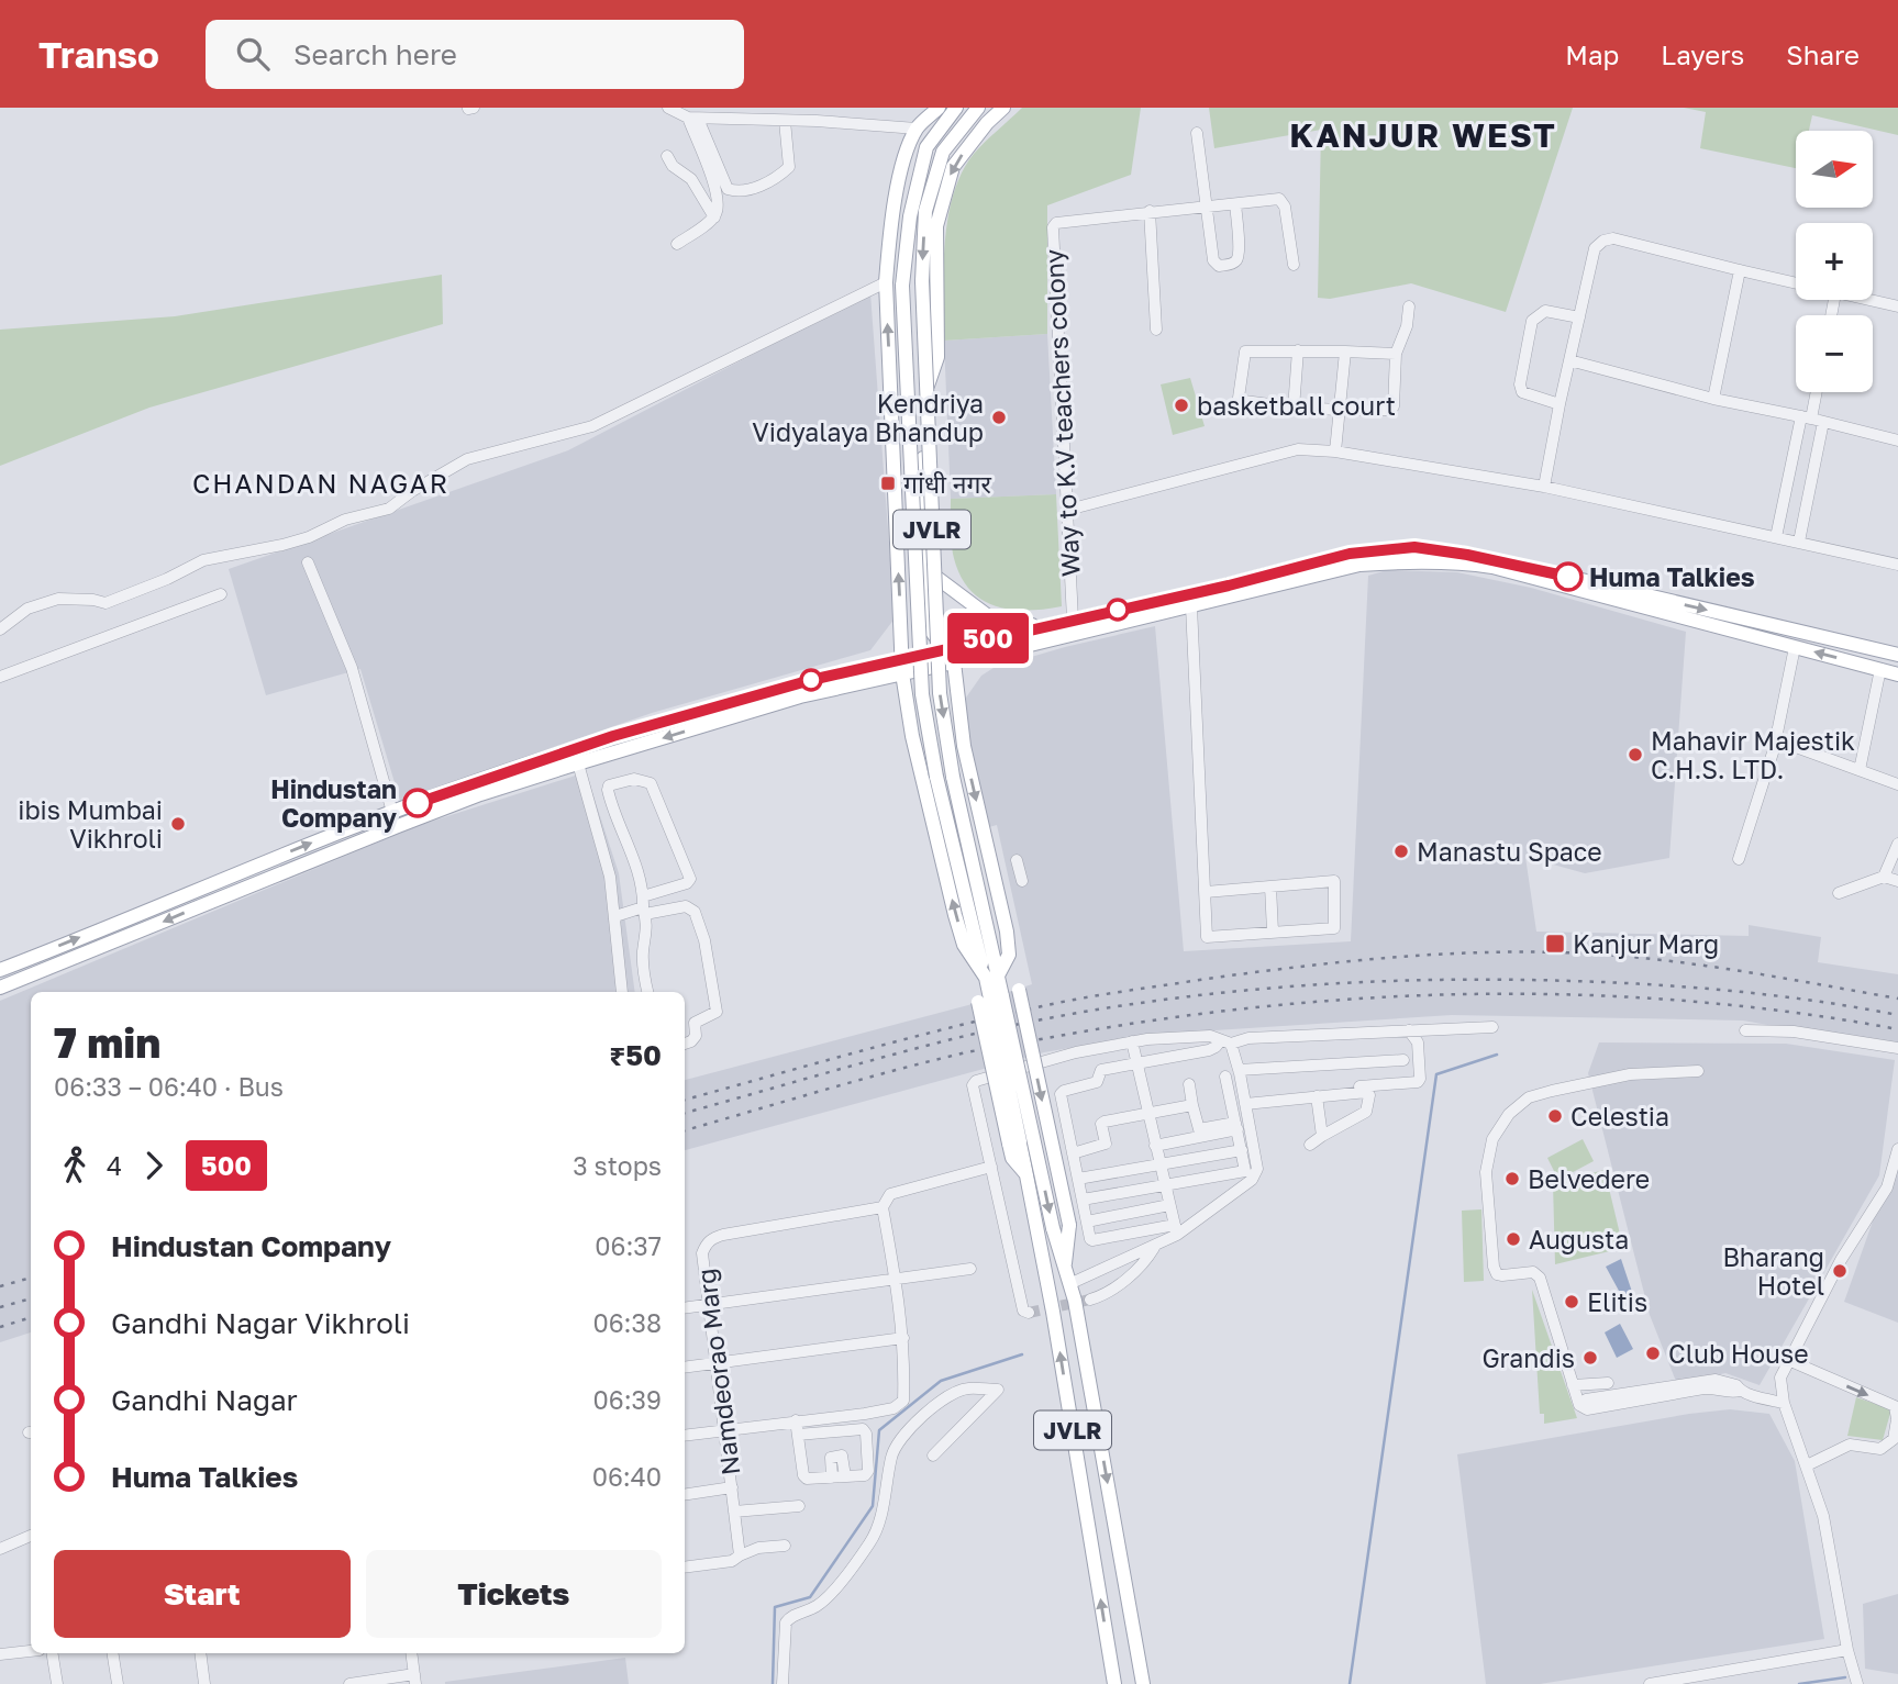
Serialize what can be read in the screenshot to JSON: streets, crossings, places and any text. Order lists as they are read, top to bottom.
{
  "streets": {
    "main road": ["JVLR"],
    "street": ["Way to K.V teachers colony", "Namdeorao Marg"]
  },
  "districts": ["KANJUR WEST", "CHANDAN NAGAR"],
  "places": {
    "other": [
      "basketball court",
      "Kendriya Vidyalaya Bhandup",
      "Huma Talkies",
      "Mahavir Majestik C.H.S. LTD.",
      "Hindustan Company",
      "ibis Mumbai Vikhroli",
      "Manastu Space",
      "Celestia",
      "Belvedere",
      "Augusta",
      "Bharang Hotel",
      "Elitis",
      "Club House",
      "Grandis"
    ],
    "transit": ["गांधी नगर", "Kanjur Marg"]
  },
  "lines": ["bus line 500"],
  "north": "right",
  "page": {
    "header": "Transo",
    "search": "Search here",
    "nav": ["Map", "Layers", "Share"],
    "on_map": "500",
    "map_buttons": ["+", "−"],
    "heading": ["7 min", "06:33 – 06:40 · Bus", "₹50"],
    "legs": ["4", "500", "3 stops"],
    "list": [
      {
        "name": "Hindustan Company",
        "value": "06:37"
      },
      {
        "name": "Gandhi Nagar Vikhroli",
        "value": "06:38"
      },
      {
        "name": "Gandhi Nagar",
        "value": "06:39"
      },
      {
        "name": "Huma Talkies",
        "value": "06:40"
      }
    ],
    "buttons": ["Start", "Tickets"]
  }
}
